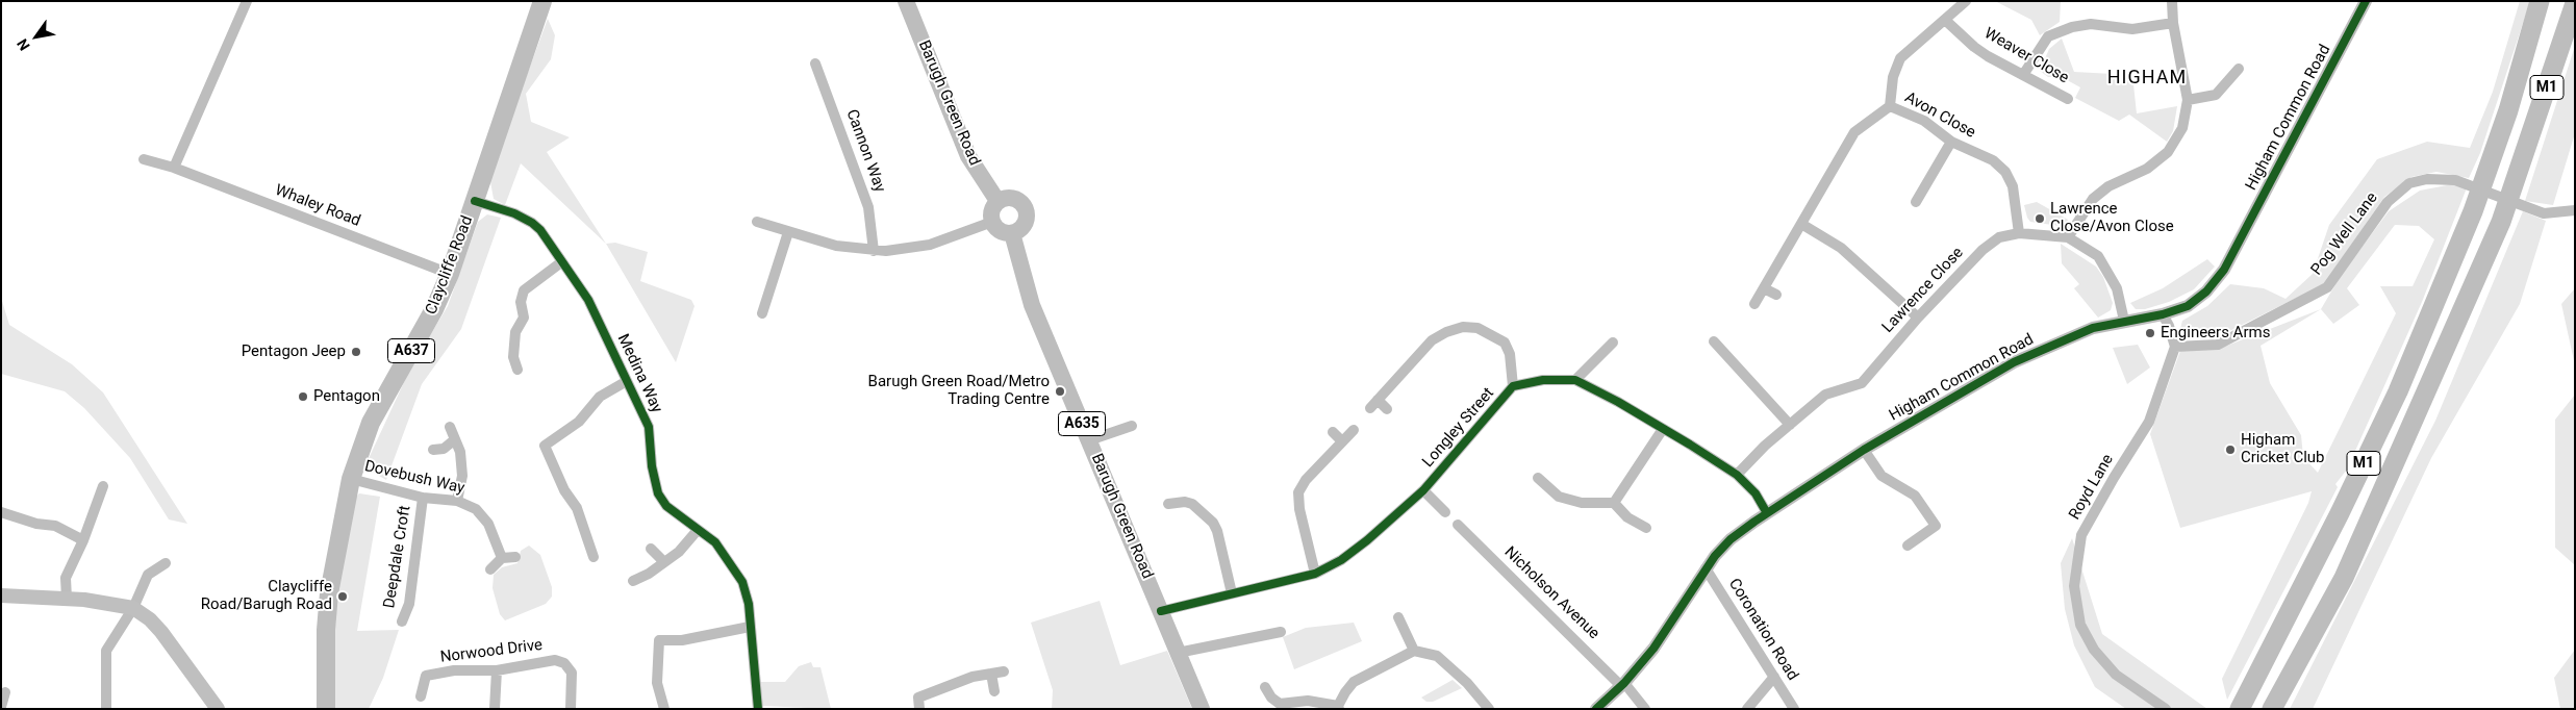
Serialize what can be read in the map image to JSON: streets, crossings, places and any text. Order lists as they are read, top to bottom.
{
  "streets": {
    "highway": ["M1", "Claycliffe Road", "A637"],
    "main road": ["Barugh Green Road", "A635"],
    "street": [
      "Weaver Close",
      "Avon Close",
      "Higham Common Road",
      "Cannon Way",
      "Whaley Road",
      "Pog Well Lane",
      "Lawrence Close",
      "Medina Way",
      "Longley Street",
      "Dovebush Way",
      "Royd Lane",
      "Deepdale Croft",
      "Nicholson Avenue",
      "Coronation Road",
      "Norwood Drive"
    ]
  },
  "crossings": [
    ["Barugh Green Road", "Longley Street"],
    ["Avon Close", "Lawrence Close"],
    ["Higham Common Road", "Lawrence Close"],
    ["Higham Common Road", "Longley Street"],
    ["Higham Common Road", "Nicholson Avenue"],
    ["Higham Common Road", "Coronation Road"],
    ["Whaley Road", "Claycliffe Road"],
    ["Pog Well Lane", "Royd Lane"],
    ["Claycliffe Road", "Medina Way"],
    ["Claycliffe Road", "Dovebush Way"],
    ["Lawrence Close", "Longley Street"],
    ["Dovebush Way", "Deepdale Croft"]
  ],
  "districts": ["HIGHAM"],
  "places": [
    "Lawrence Close/Avon Close",
    "Engineers Arms",
    "Pentagon Jeep",
    "Barugh Green Road/Metro Trading Centre",
    "Pentagon",
    "Higham Cricket Club",
    "Claycliffe Road/Barugh Road"
  ],
  "north": "bottom left"
}
